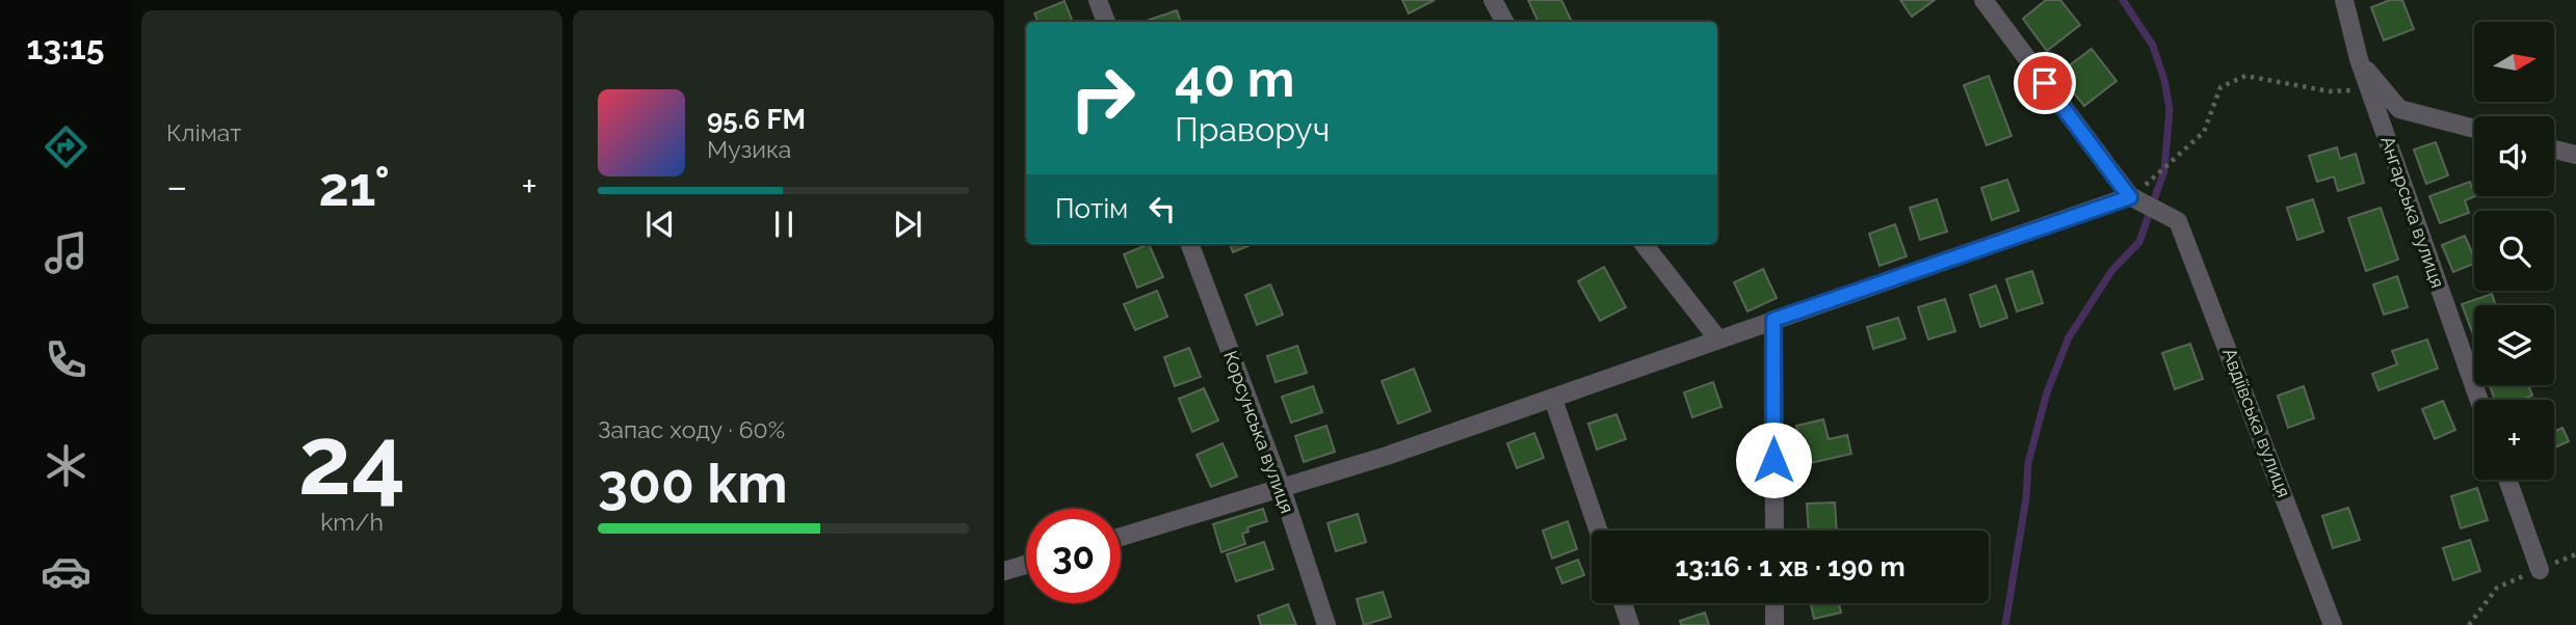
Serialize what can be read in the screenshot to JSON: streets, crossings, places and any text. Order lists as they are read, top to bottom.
{
  "streets": {
    "street": ["Ангарська вулиця", "Авдіївська вулиця", "Корсунська вулиця"]
  },
  "north": "right",
  "page": {
    "tabs": "13:15",
    "tile": [
      "Клімат",
      ["24", "km/h"],
      ["Запас ходу · 60%", "300 km"]
    ],
    "map_buttons": "+",
    "turn": ["40 m", "Праворуч"],
    "song": ["95.6 FM", "Музика"],
    "heat": ["−", "21°", "+"],
    "then": "Потім",
    "limit": "30",
    "trip": "13:16 · 1 хв · 190 m"
  }
}
